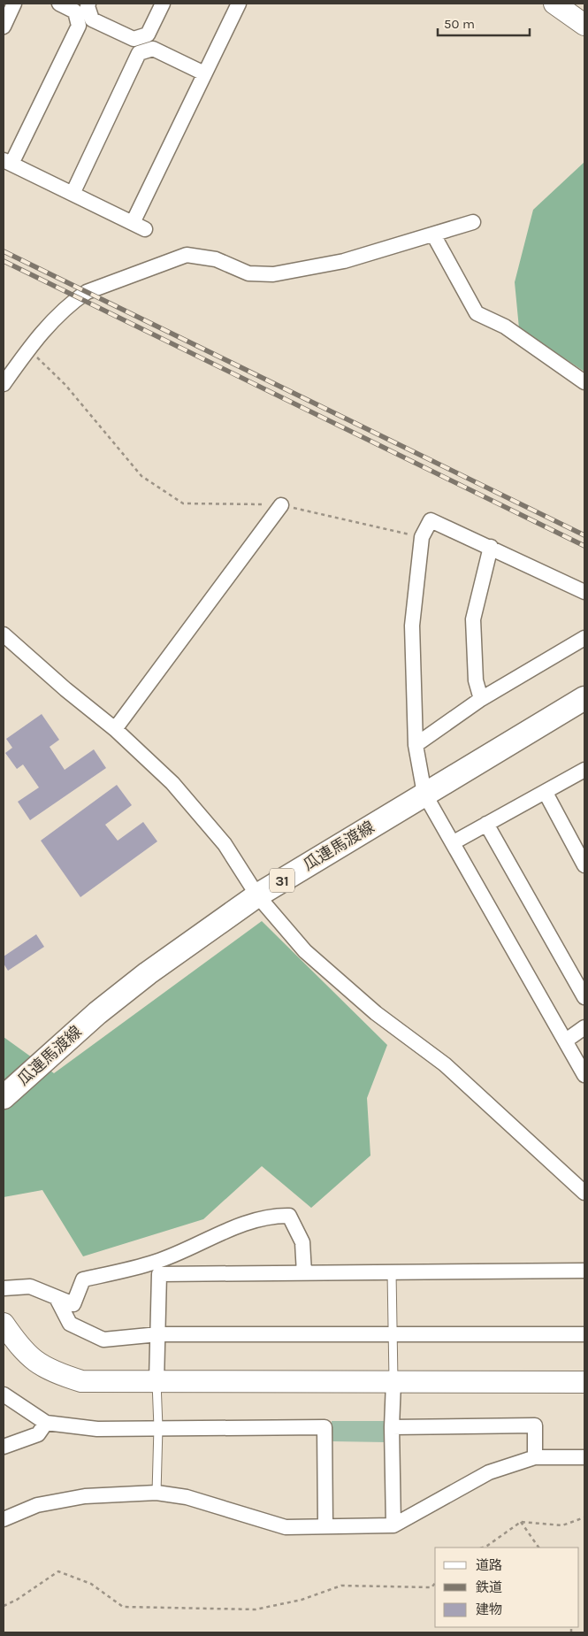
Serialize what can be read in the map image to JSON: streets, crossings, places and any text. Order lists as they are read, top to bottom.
{
  "streets": {
    "main road": ["瓜連馬渡線", "31"]
  },
  "legend": ["道路", "鉄道", "建物"],
  "scale_bar": "50 m"
}
